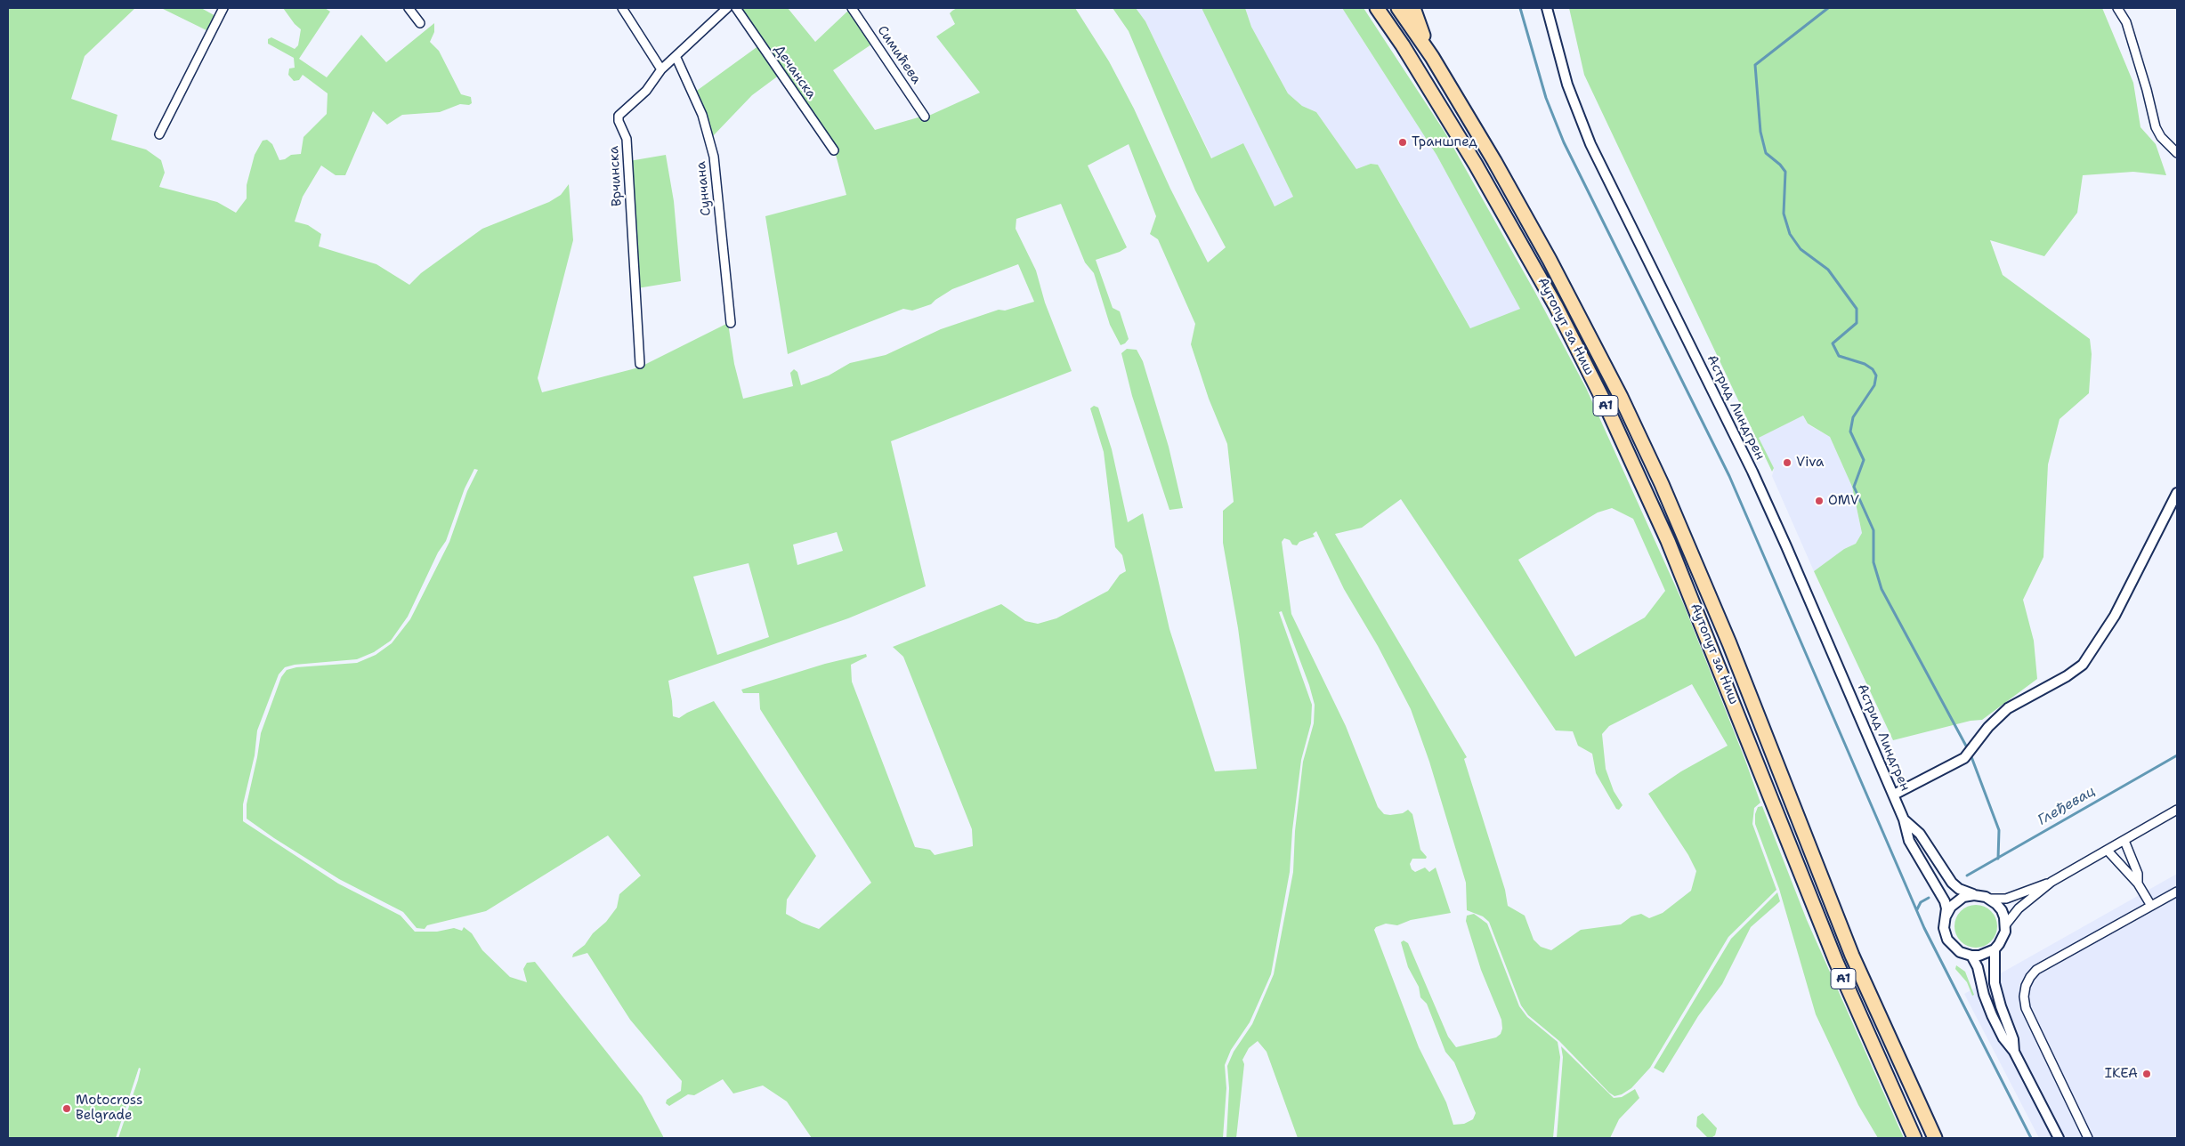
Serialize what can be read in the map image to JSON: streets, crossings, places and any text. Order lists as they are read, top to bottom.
{
  "streets": {
    "highway": ["Аутопут за Ниш", "A1"],
    "street": [
      "Симићева",
      "Дечанска",
      "Врчинска",
      "Сунчана",
      "Астрид Линдгрен"
    ]
  },
  "crossings": [
    ["Врчинска", "Сунчана"]
  ],
  "water": ["Глеђевац"],
  "places": [
    "Траншпед",
    "Viva",
    "OMV",
    "IKEA",
    "Motocross Belgrade"
  ]
}
